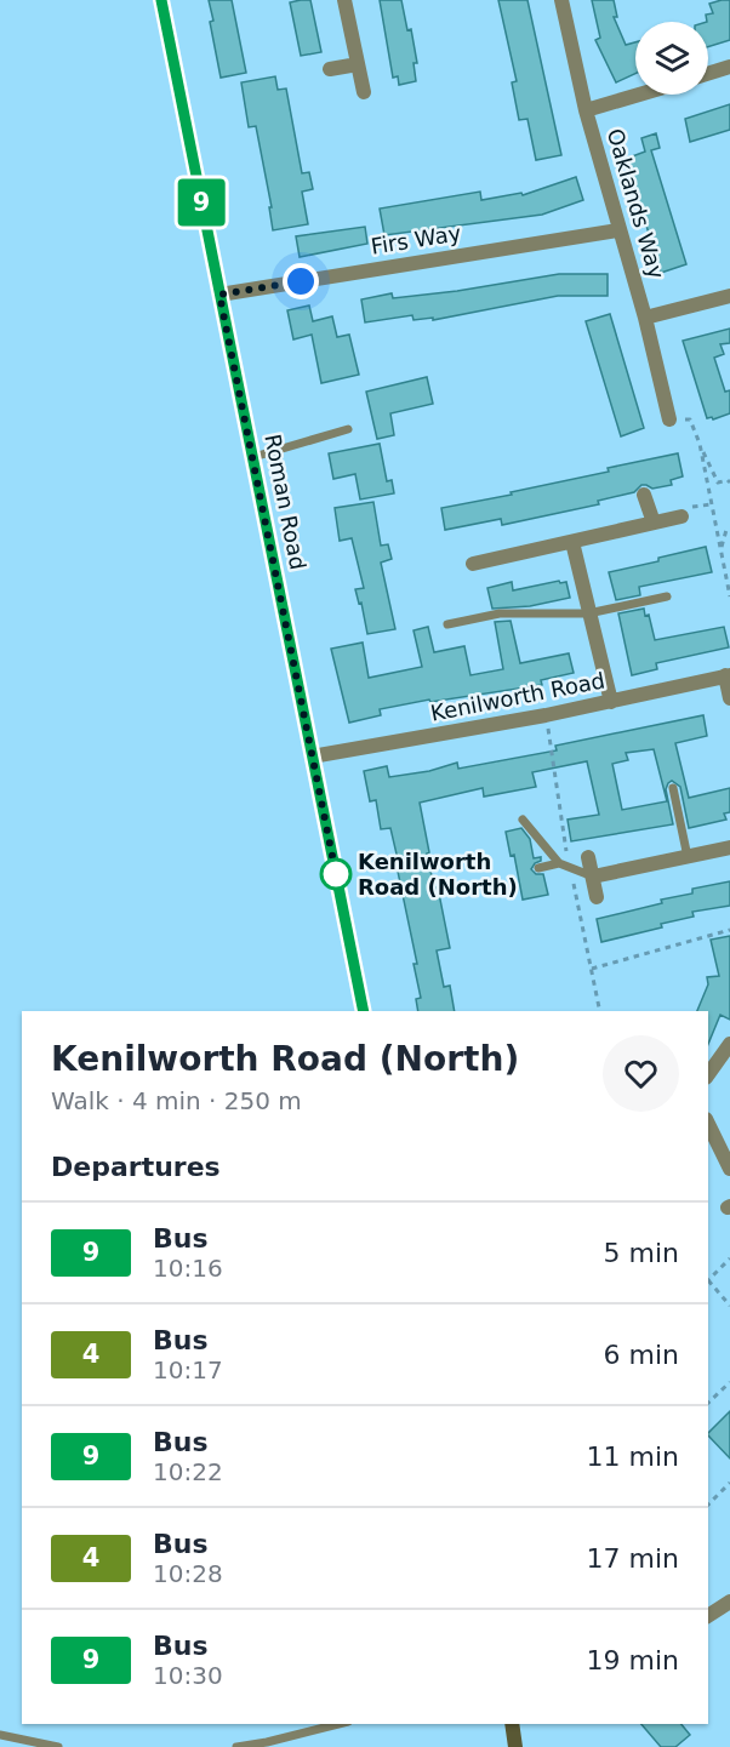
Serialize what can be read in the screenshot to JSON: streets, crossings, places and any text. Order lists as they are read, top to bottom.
{
  "streets": {
    "street": [
      "Oaklands Way",
      "Firs Way",
      "Roman Road",
      "Kenilworth Road"
    ]
  },
  "crossings": [
    ["Oaklands Way", "Firs Way"],
    ["Firs Way", "Roman Road"],
    ["Roman Road", "Kenilworth Road"]
  ],
  "places": ["Kenilworth Road (North)"],
  "lines": ["bus line 9"],
  "page": {
    "on_map": "9",
    "heading": [
      ["Kenilworth Road (North)", "Walk · 4 min · 250 m"],
      "Departures"
    ],
    "list": [
      {
        "mark": "9",
        "name": "Bus",
        "note": "10:16",
        "value": "5 min"
      },
      {
        "mark": "4",
        "name": "Bus",
        "note": "10:17",
        "value": "6 min"
      },
      {
        "mark": "9",
        "name": "Bus",
        "note": "10:22",
        "value": "11 min"
      },
      {
        "mark": "4",
        "name": "Bus",
        "note": "10:28",
        "value": "17 min"
      },
      {
        "mark": "9",
        "name": "Bus",
        "note": "10:30",
        "value": "19 min"
      }
    ]
  }
}
